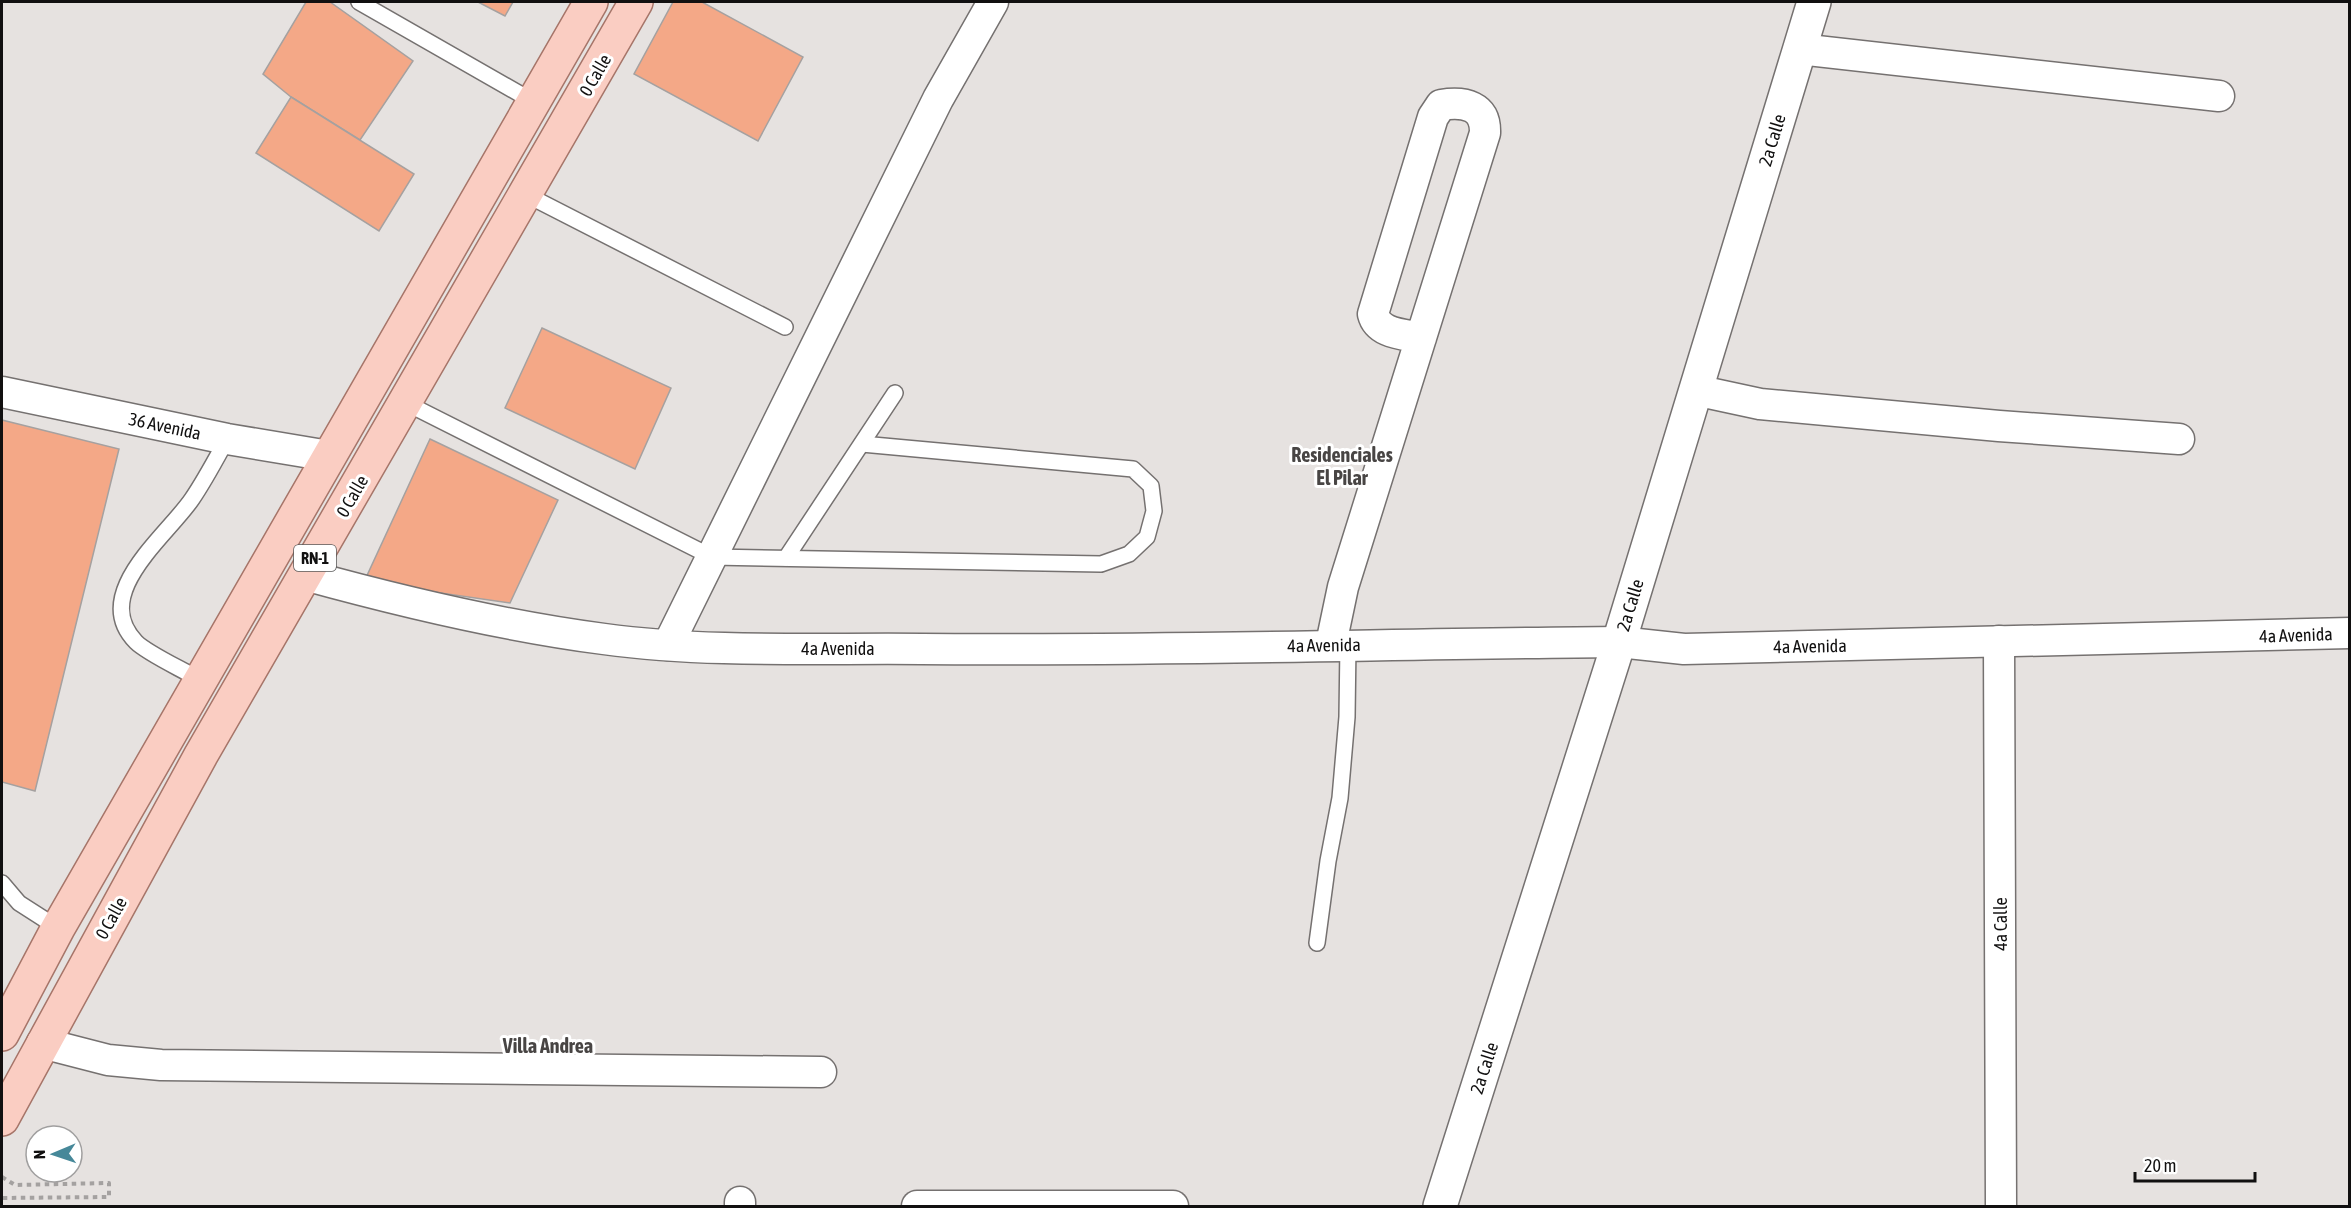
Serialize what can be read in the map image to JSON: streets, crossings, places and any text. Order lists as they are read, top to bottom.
{
  "streets": {
    "main road": ["0 Calle", "RN-1"],
    "street": [
      "2a Calle",
      "36 Avenida",
      "4a Avenida",
      "4a Calle"
    ]
  },
  "crossings": [
    ["0 Calle", "4a Avenida"],
    ["2a Calle", "4a Avenida"],
    ["36 Avenida", "RN-1"],
    ["4a Avenida", "4a Calle"]
  ],
  "districts": ["Residenciales El Pilar", "Villa Andrea"],
  "scale_bar": "20 m",
  "north": "left"
}
